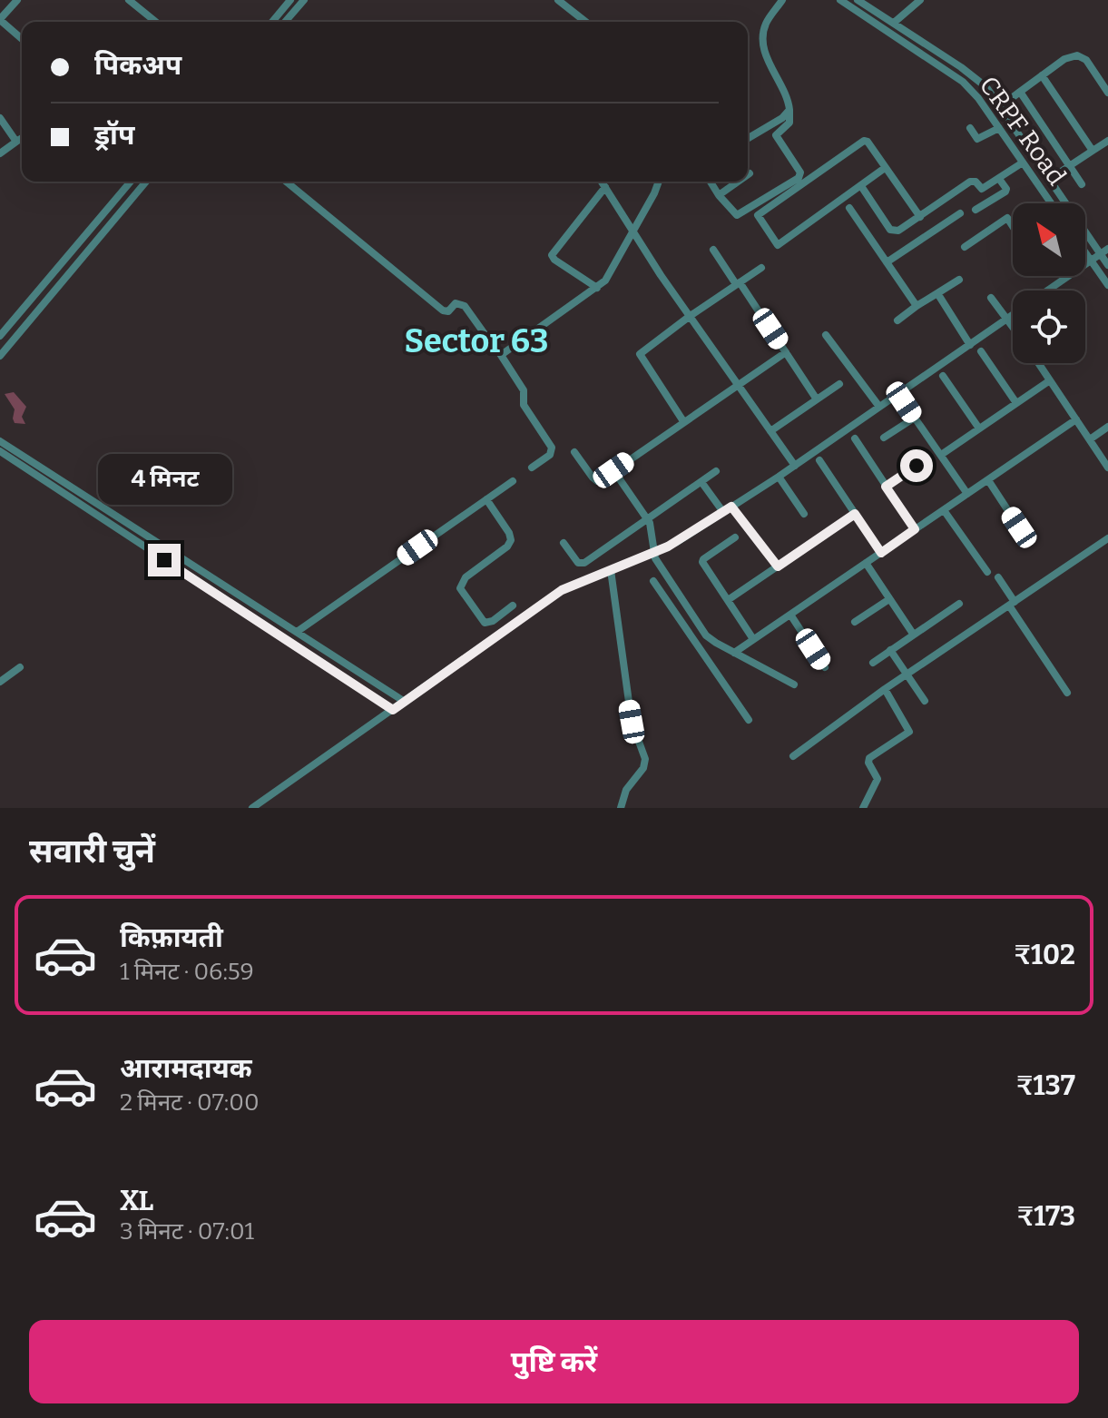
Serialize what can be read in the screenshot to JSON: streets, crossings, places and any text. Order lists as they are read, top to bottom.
{
  "streets": {
    "street": ["CRPF Road"]
  },
  "districts": ["Sector 63"],
  "north": "top left",
  "page": {
    "banner": ["पिकअप", "ड्रॉप"],
    "bubble": "4 मिनट",
    "heading": "सवारी चुनें",
    "list": [
      {
        "name": "किफ़ायती",
        "note": "1 मिनट · 06:59",
        "value": "₹102"
      },
      {
        "name": "आरामदायक",
        "note": "2 मिनट · 07:00",
        "value": "₹137"
      },
      {
        "name": "XL",
        "note": "3 मिनट · 07:01",
        "value": "₹173"
      }
    ],
    "buttons": "पुष्टि करें"
  }
}
